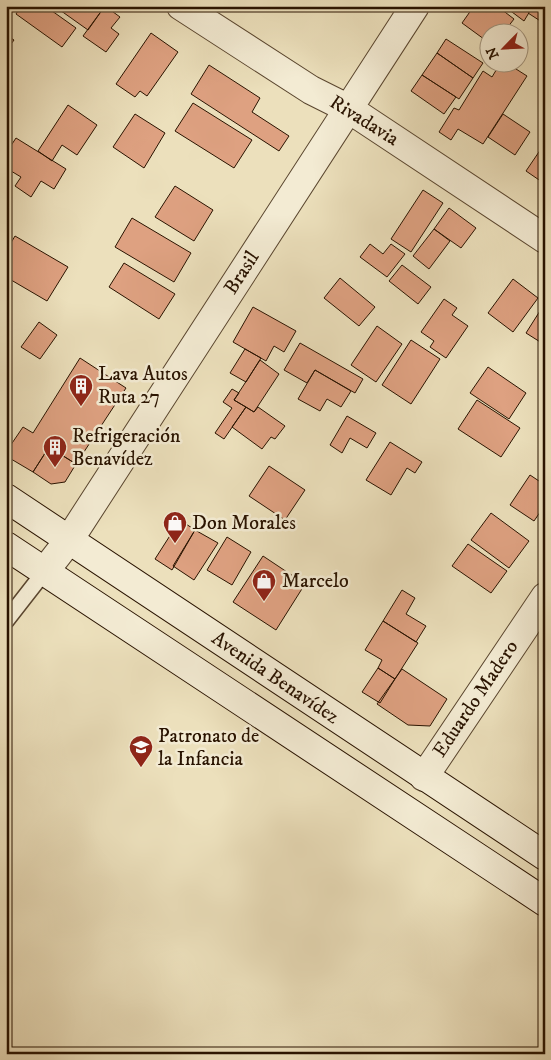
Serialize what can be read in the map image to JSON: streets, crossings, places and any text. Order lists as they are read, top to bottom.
{
  "streets": {
    "street": [
      "Rivadavia",
      "Brasil",
      "Avenida Benavídez",
      "Eduardo Madero"
    ]
  },
  "crossings": [
    ["Rivadavia", "Brasil"],
    ["Brasil", "Avenida Benavídez"],
    ["Avenida Benavídez", "Eduardo Madero"]
  ],
  "places": {
    "building": ["Lava Autos Ruta 27", "Refrigeración Benavídez"],
    "shop": ["Don Morales", "Marcelo"],
    "school or university": ["Patronato de la Infancia"]
  },
  "north": "bottom left"
}
